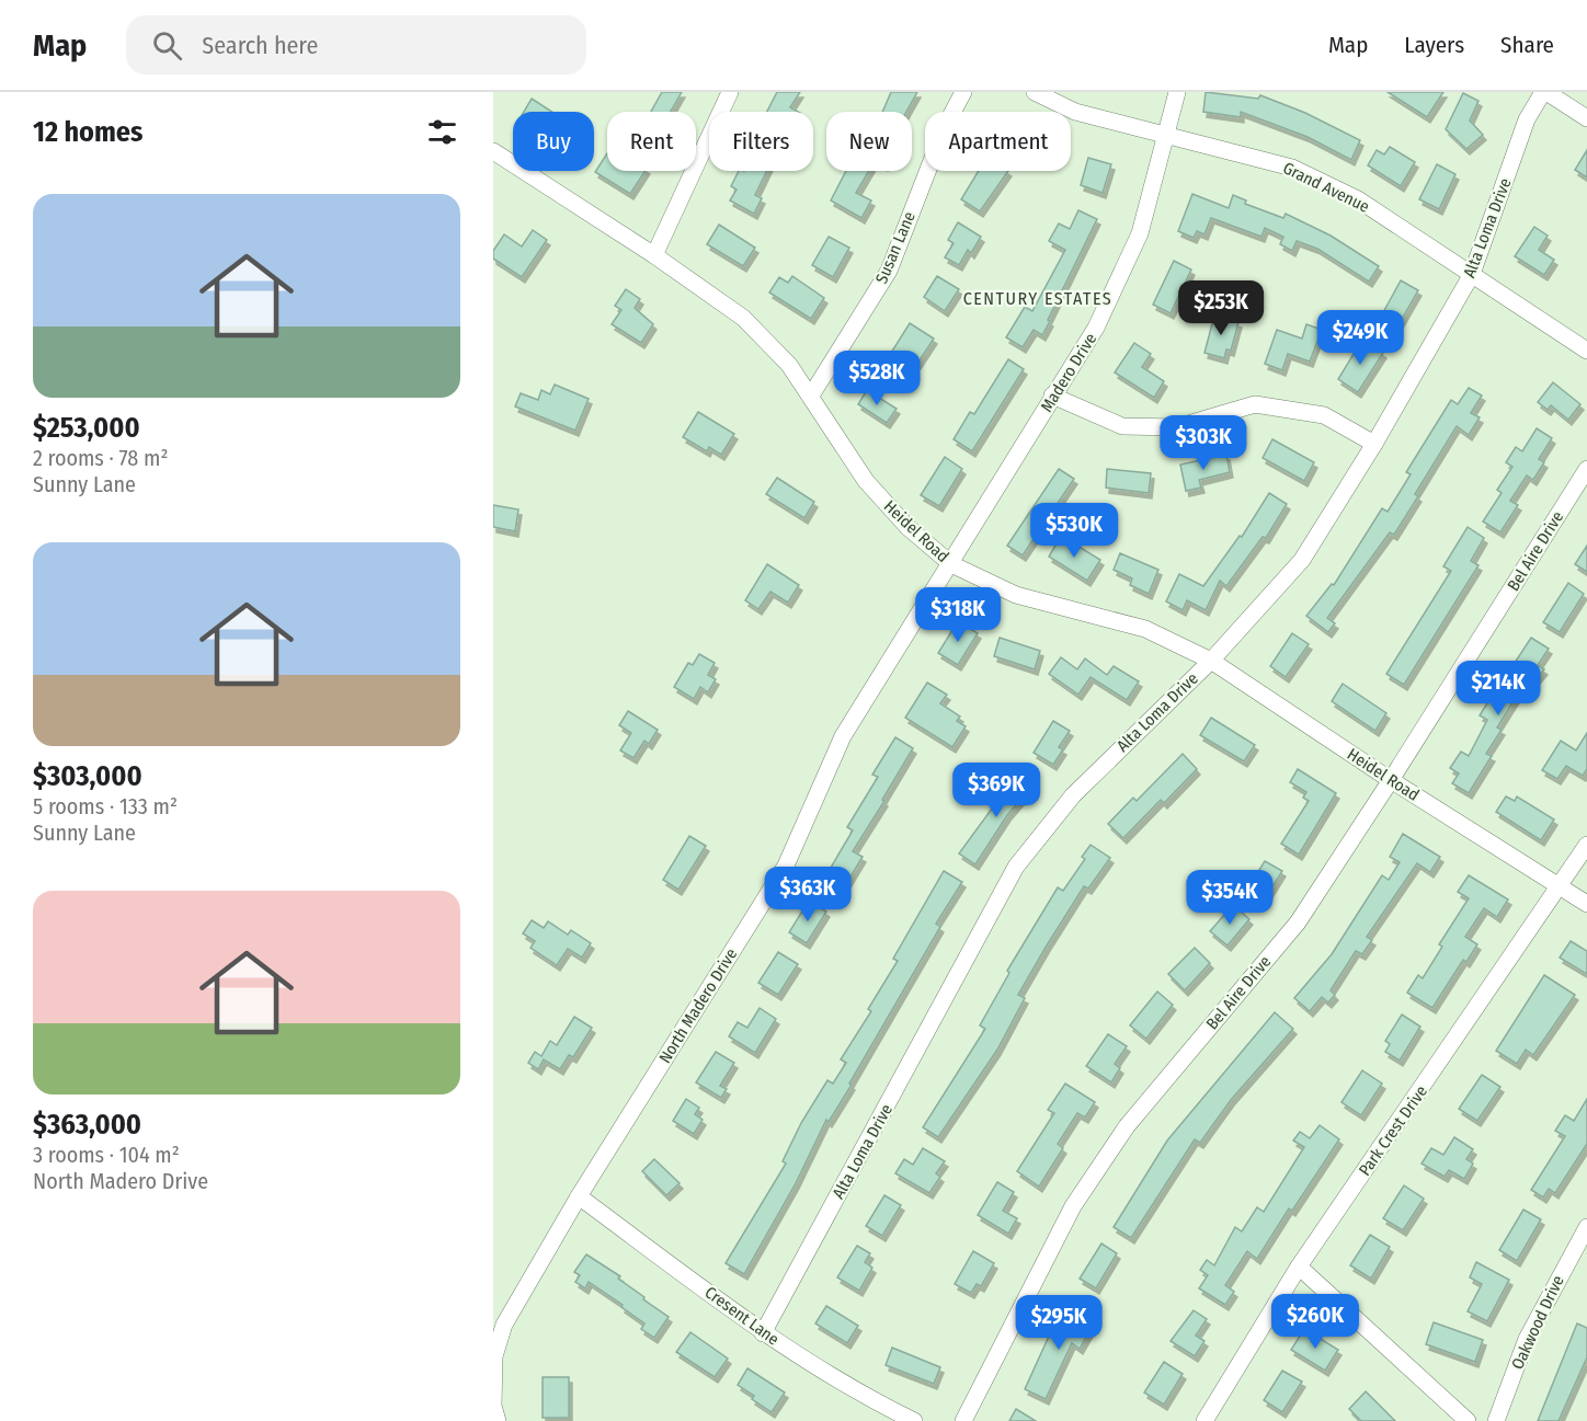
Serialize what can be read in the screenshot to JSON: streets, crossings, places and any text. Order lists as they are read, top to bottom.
{
  "streets": {
    "street": [
      "Grand Avenue",
      "Alta Loma Drive",
      "Susan Lane",
      "Madero Drive",
      "Heidel Road",
      "Bel Aire Drive",
      "North Madero Drive",
      "Park Crest Drive",
      "Cresent Lane",
      "Oakwood Drive"
    ]
  },
  "crossings": [
    ["Grand Avenue", "Alta Loma Drive"],
    ["Grand Avenue", "Madero Drive"],
    ["Alta Loma Drive", "Heidel Road"],
    ["Alta Loma Drive", "Cresent Lane"],
    ["Susan Lane", "Heidel Road"],
    ["Madero Drive", "Heidel Road"],
    ["Madero Drive", "North Madero Drive"],
    ["Heidel Road", "Bel Aire Drive"],
    ["Heidel Road", "North Madero Drive"],
    ["Heidel Road", "Park Crest Drive"],
    ["North Madero Drive", "Cresent Lane"]
  ],
  "districts": ["CENTURY ESTATES"],
  "page": {
    "header": "Map",
    "search": "Search here",
    "nav": ["Map", "Layers", "Share"],
    "heading": "12 homes",
    "chip": [
      "Buy",
      "Rent",
      "Filters",
      "New",
      "Apartment"
    ],
    "list": [
      {
        "name": "$253,000",
        "note": "2 rooms · 78 m² · Sunny Lane"
      },
      {
        "name": "$303,000",
        "note": "5 rooms · 133 m² · Sunny Lane"
      },
      {
        "name": "$363,000",
        "note": "3 rooms · 104 m² · North Madero Drive"
      }
    ],
    "price": [
      "$253K",
      "$249K",
      "$528K",
      "$303K",
      "$530K",
      "$318K",
      "$214K",
      "$369K",
      "$363K",
      "$354K",
      "$260K",
      "$295K"
    ]
  }
}
